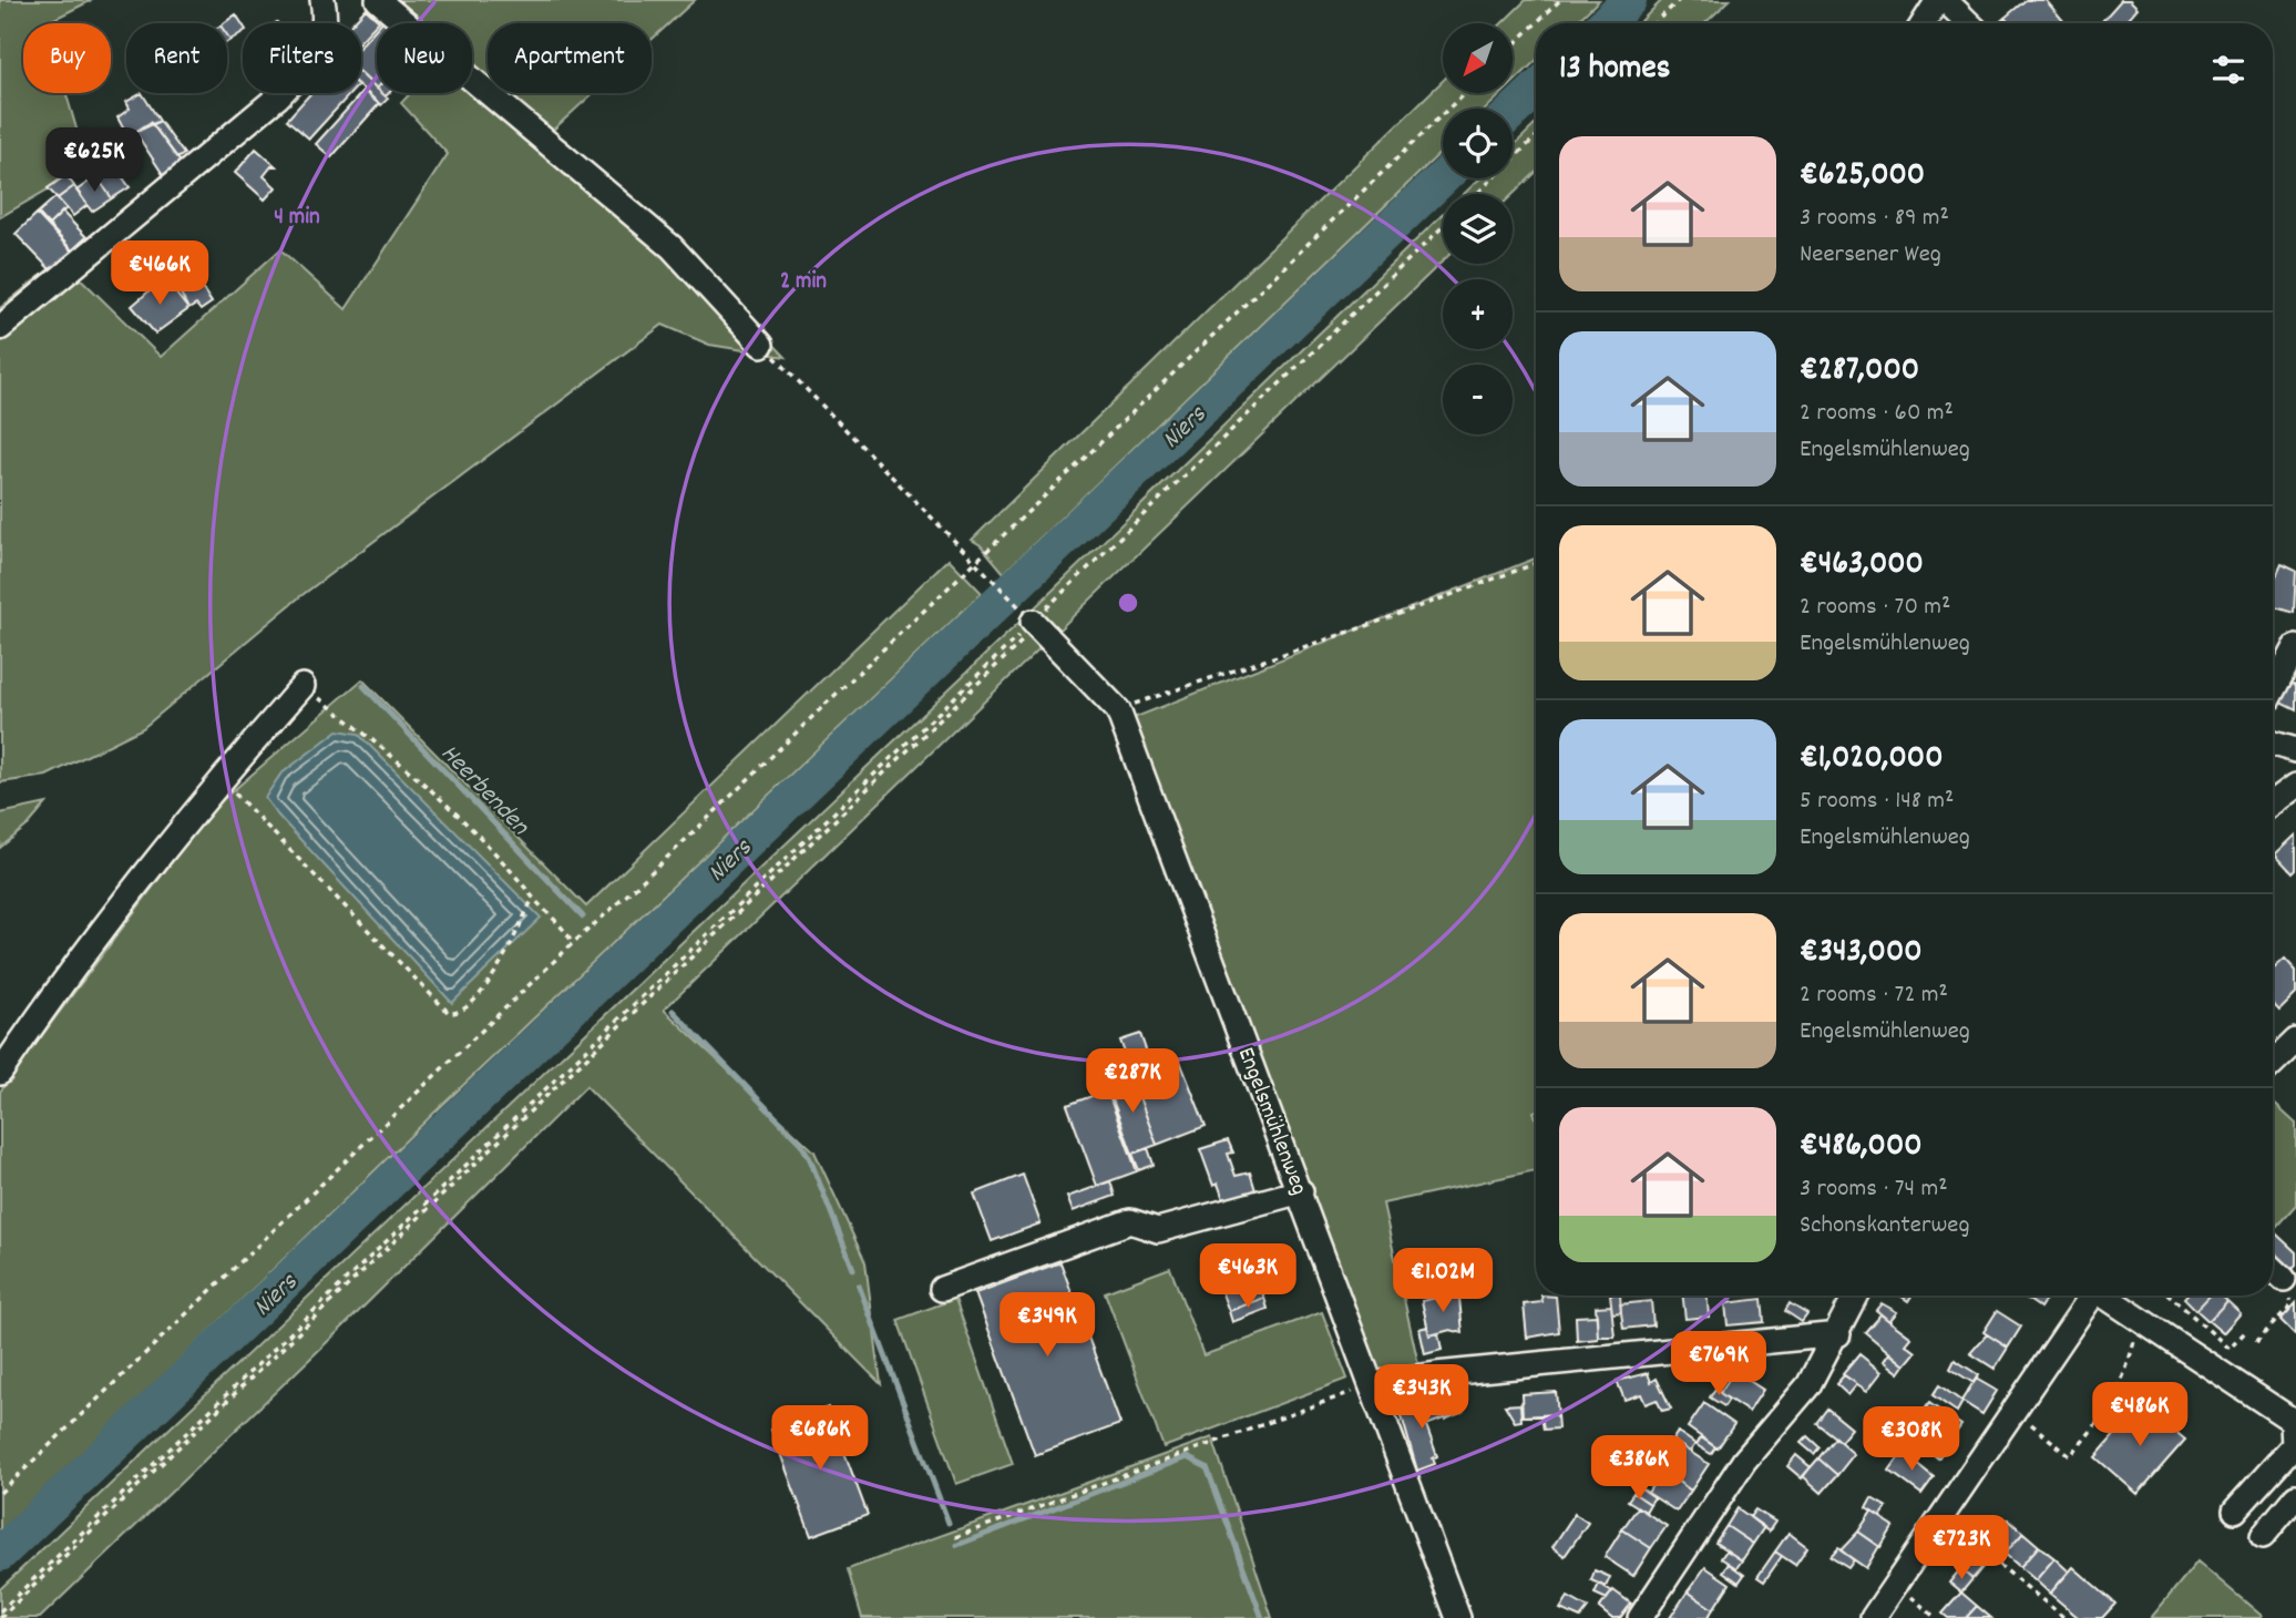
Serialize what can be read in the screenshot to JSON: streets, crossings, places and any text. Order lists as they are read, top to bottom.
{
  "streets": {
    "street": ["Engelsmühlenweg"]
  },
  "water": ["Niers", "Heerbenden"],
  "north": "bottom left",
  "page": {
    "map_buttons": ["+", "−"],
    "chip": [
      "Buy",
      "Rent",
      "Filters",
      "New",
      "Apartment"
    ],
    "heading": "13 homes",
    "list": [
      {
        "name": "€625,000",
        "note": "3 rooms · 89 m² · Neersener Weg"
      },
      {
        "name": "€287,000",
        "note": "2 rooms · 60 m² · Engelsmühlenweg"
      },
      {
        "name": "€463,000",
        "note": "2 rooms · 70 m² · Engelsmühlenweg"
      },
      {
        "name": "€1,020,000",
        "note": "5 rooms · 148 m² · Engelsmühlenweg"
      },
      {
        "name": "€343,000",
        "note": "2 rooms · 72 m² · Engelsmühlenweg"
      },
      {
        "name": "€486,000",
        "note": "3 rooms · 74 m² · Schonskanterweg"
      }
    ],
    "price": [
      "€625K",
      "€466K",
      "€287K",
      "€463K",
      "€1.02M",
      "€349K",
      "€769K",
      "€343K",
      "€486K",
      "€686K",
      "€308K",
      "€386K",
      "€723K"
    ]
  },
  "rings": ["4 min", "2 min"]
}
